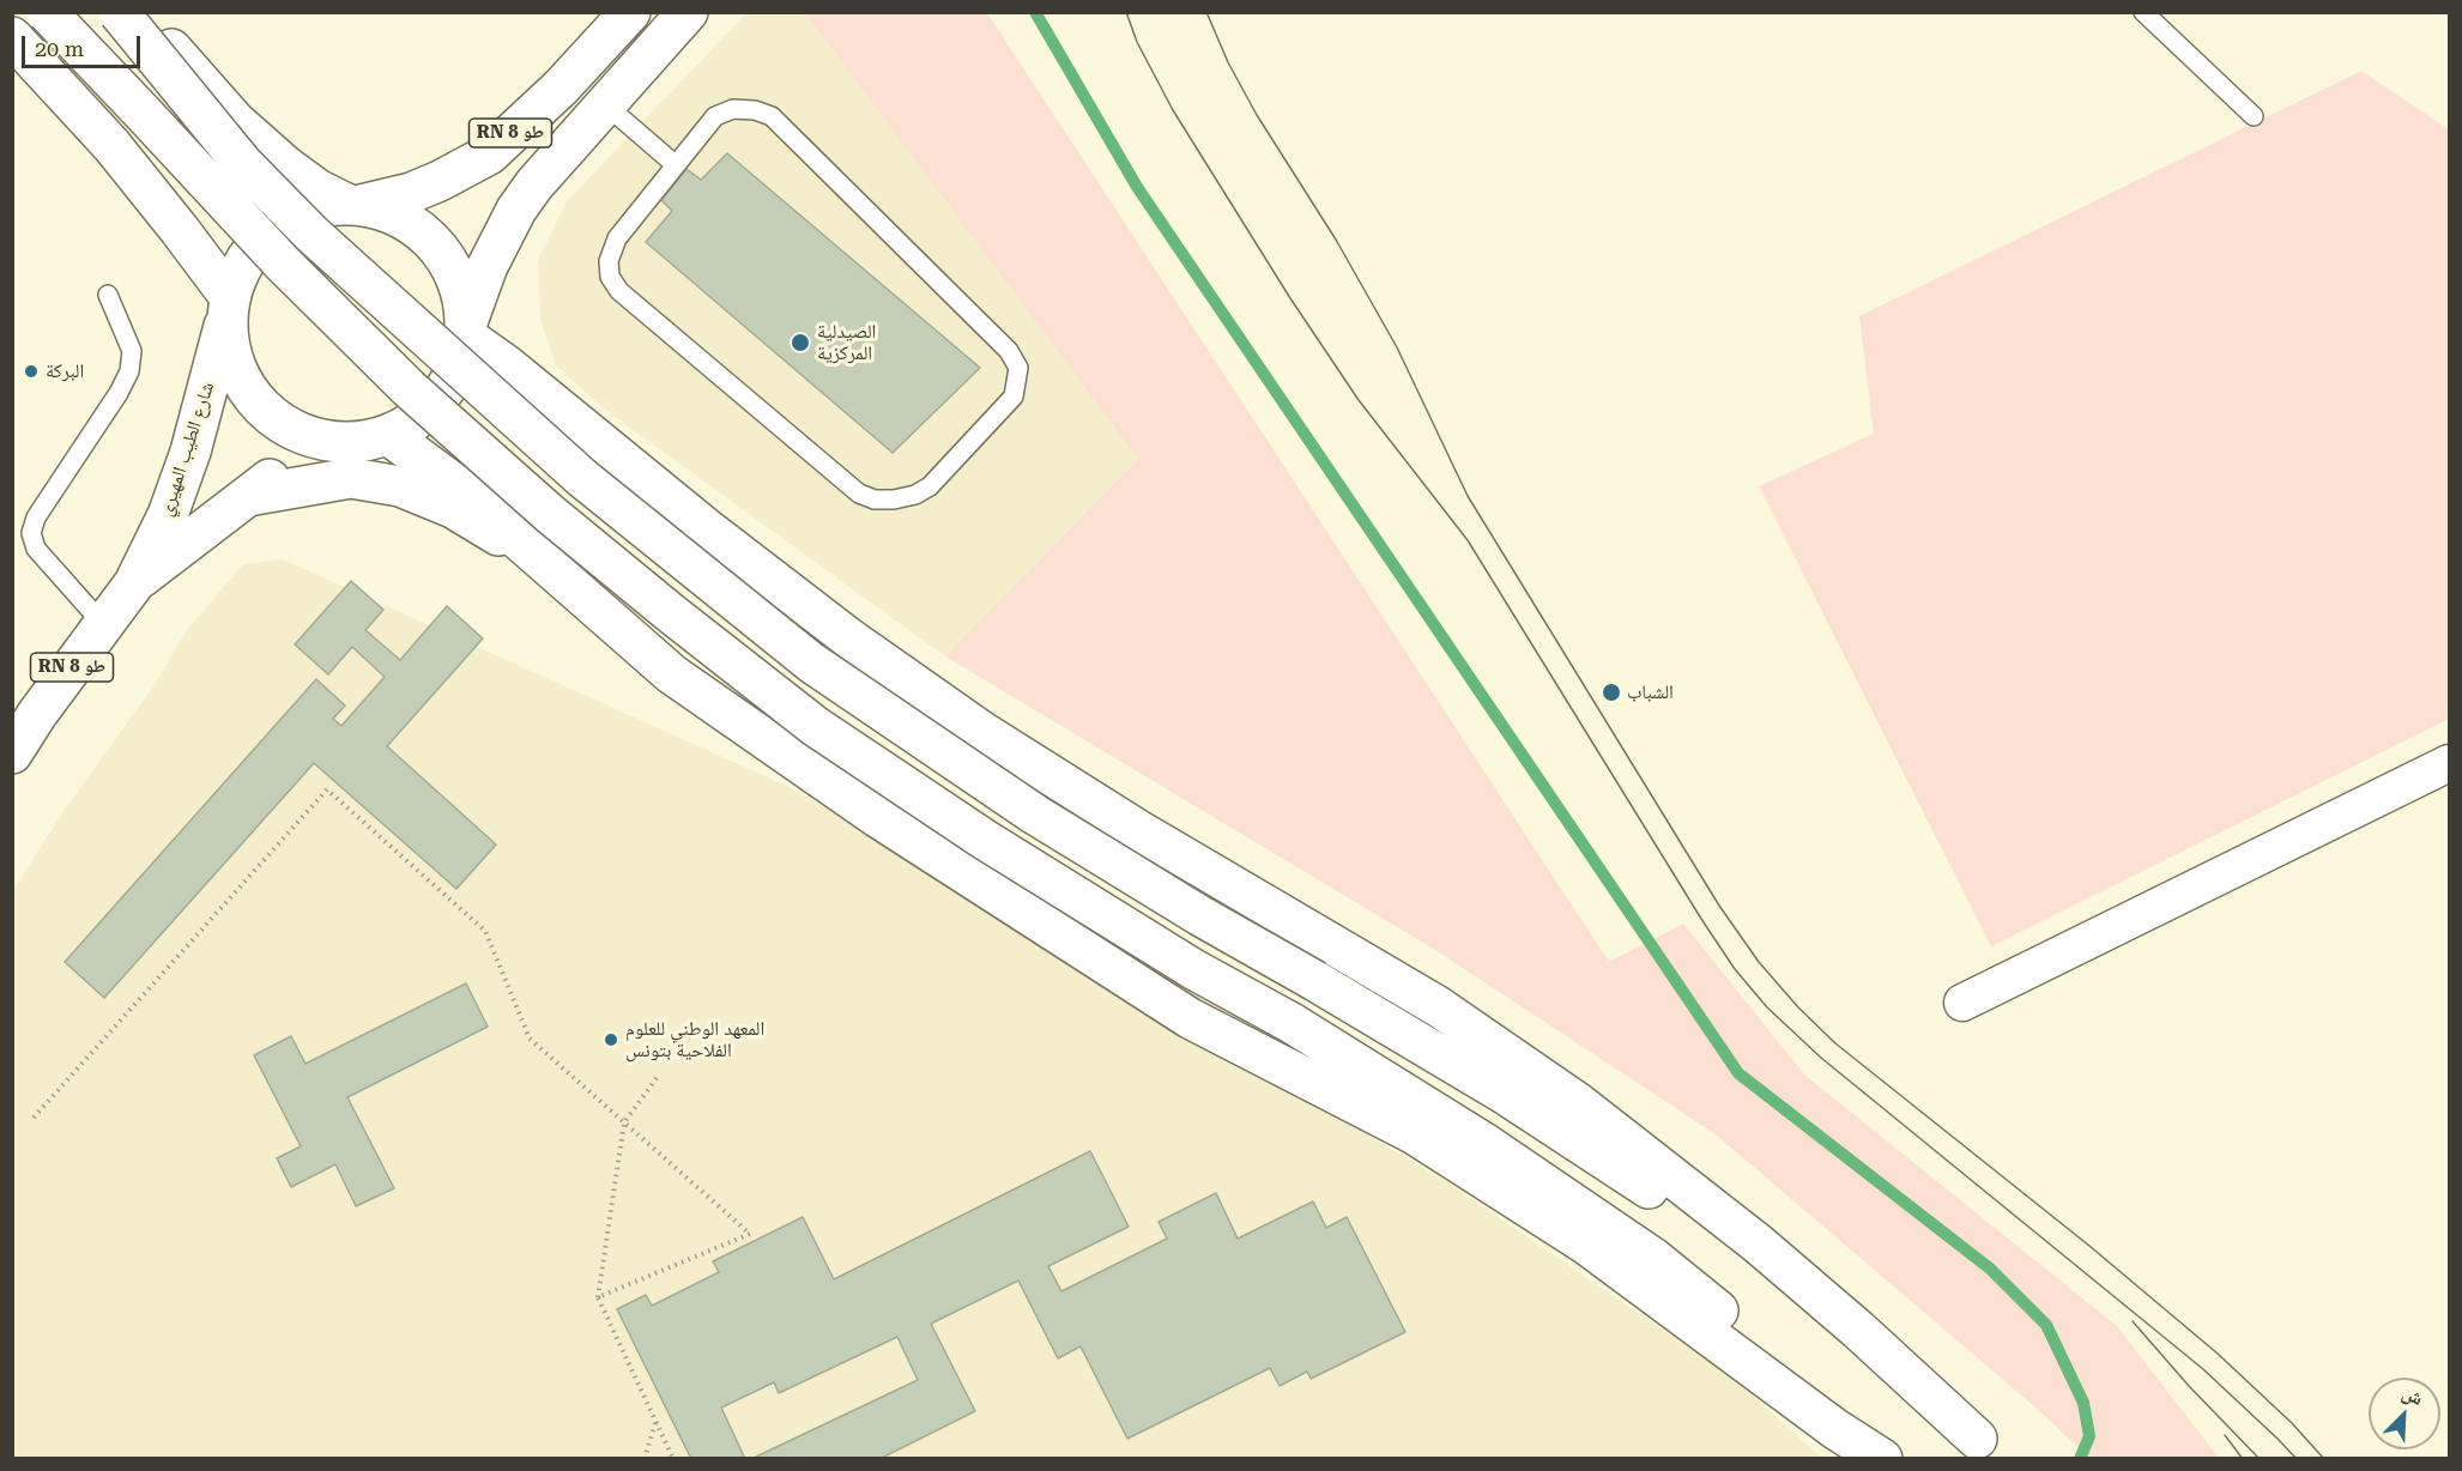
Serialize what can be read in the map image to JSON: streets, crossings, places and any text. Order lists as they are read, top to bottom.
{
  "streets": {
    "main road": ["RN 8 طو", "شارع الطيب المهيري"]
  },
  "crossings": [
    ["RN 8 طو", "شارع الطيب المهيري"]
  ],
  "places": [
    "الصيدلية المركزية",
    "البركة",
    "الشباب",
    "المعهد الوطني للعلوم الفلاحية بتونس"
  ],
  "scale_bar": "20 m",
  "north": "top right"
}
